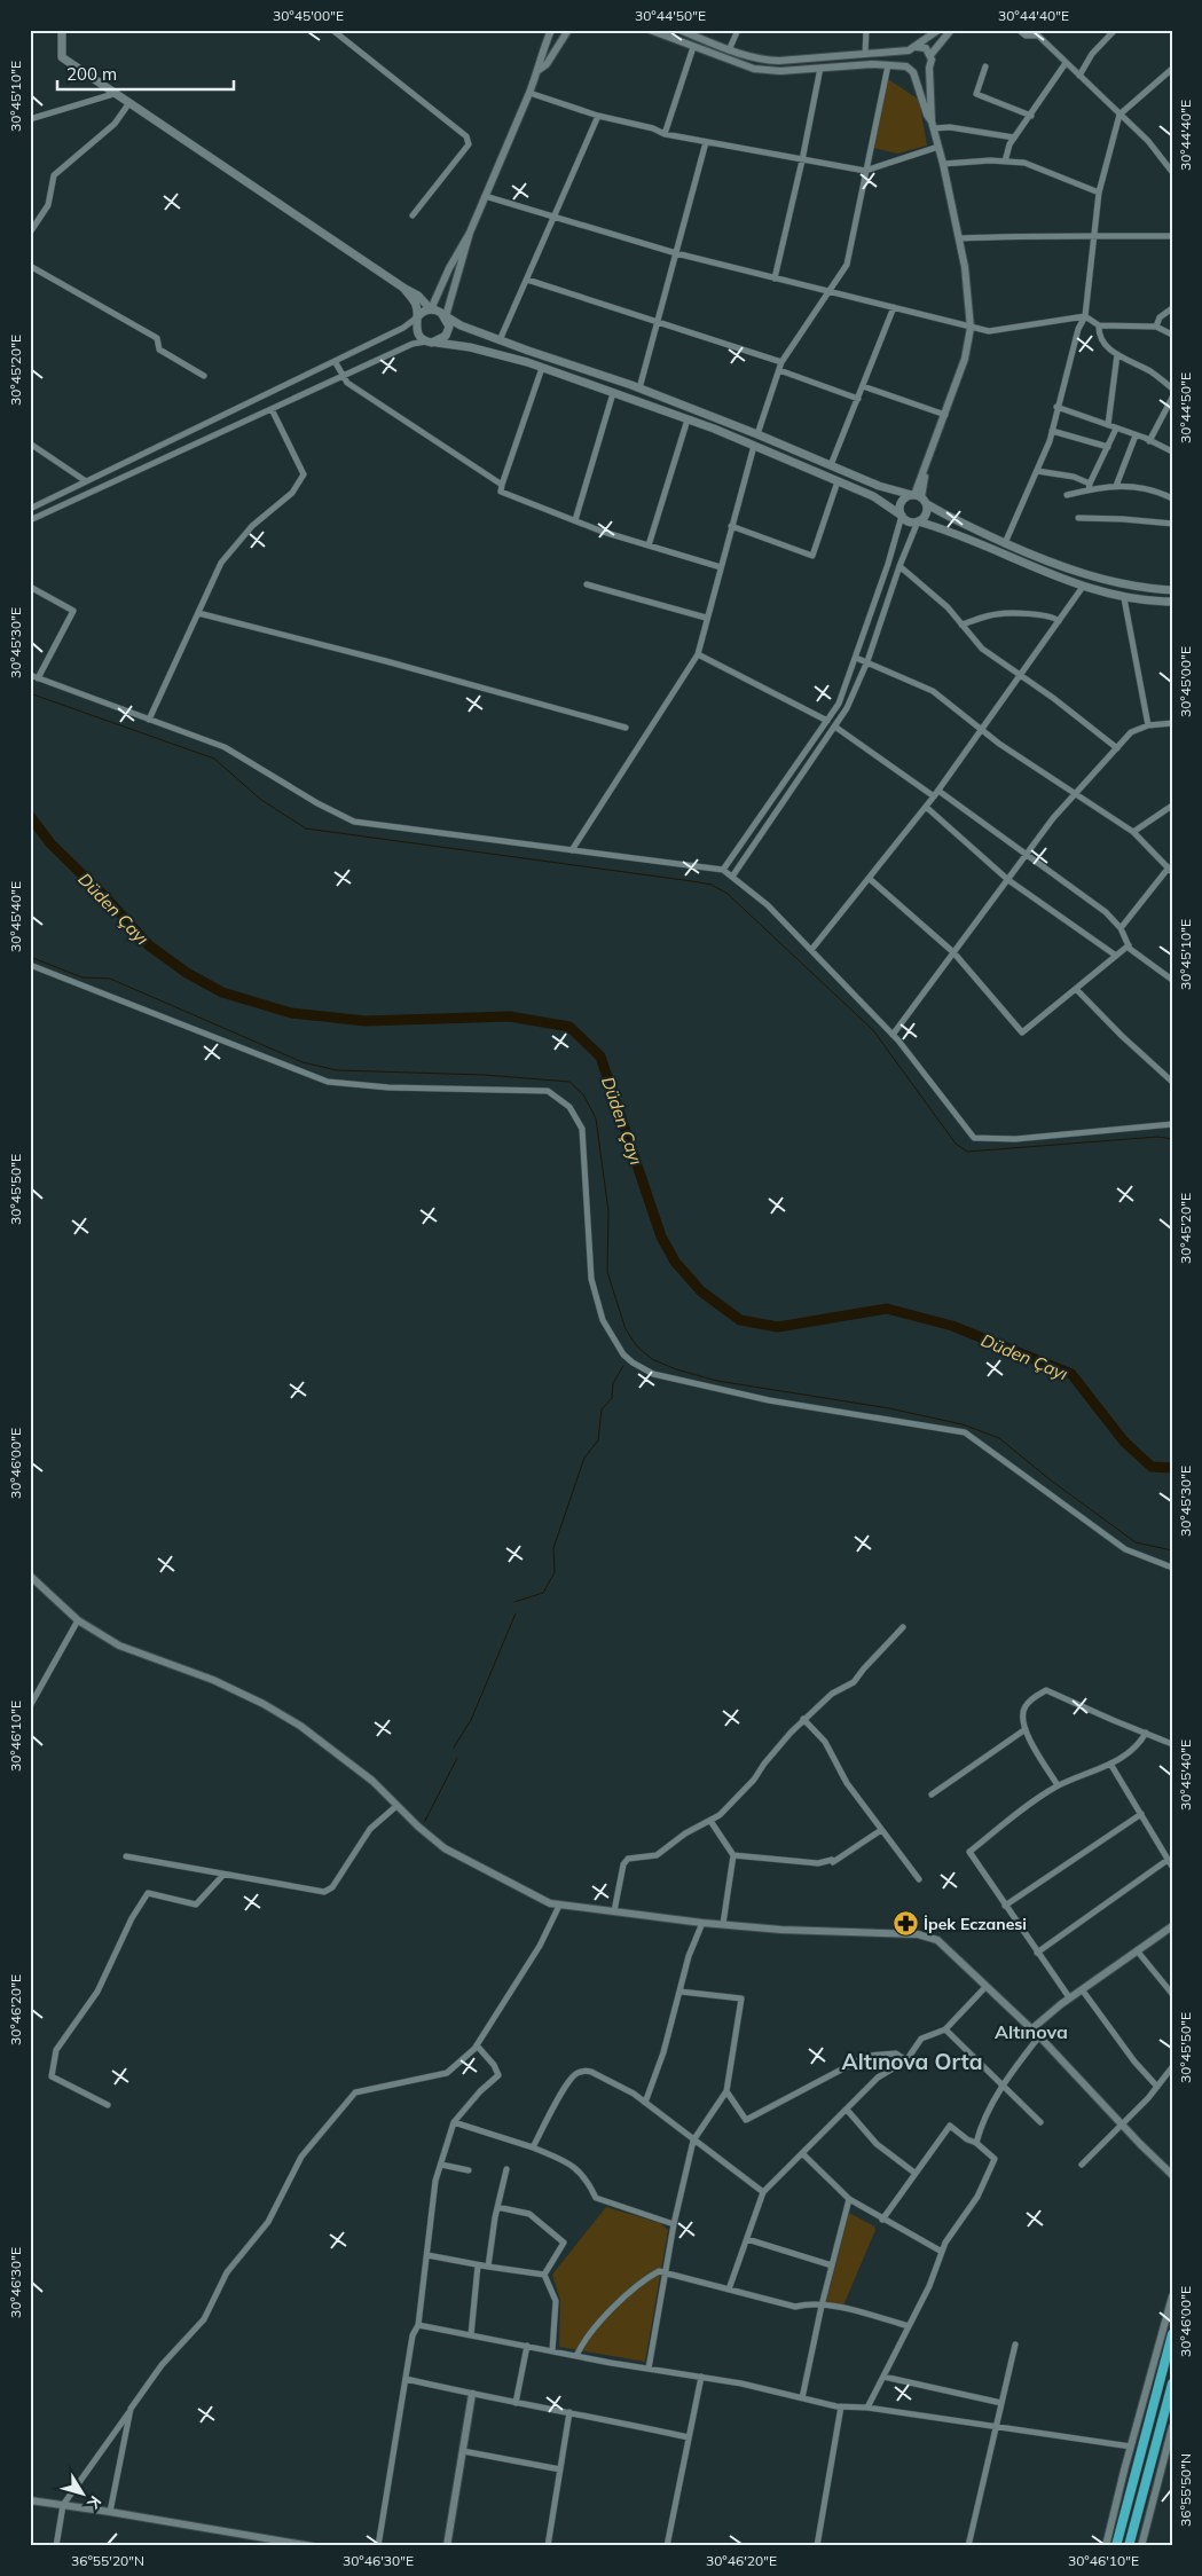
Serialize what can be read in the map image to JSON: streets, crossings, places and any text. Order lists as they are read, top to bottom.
{
  "districts": ["Altınova", "Altınova Orta"],
  "water": ["Düden Çayı"],
  "places": {
    "pharmacy": ["İpek Eczanesi"]
  },
  "scale_bar": "200 m",
  "north": "bottom right",
  "coordinates": [
    "30°45'00\"E",
    "30°44'50\"E",
    "30°44'40\"E",
    "30°45'10\"E",
    "30°45'20\"E",
    "30°45'30\"E",
    "30°45'40\"E",
    "30°45'50\"E",
    "30°46'00\"E",
    "30°46'10\"E",
    "30°46'20\"E",
    "30°46'30\"E",
    "36°55'50\"N",
    "36°55'20\"N"
  ]
}
